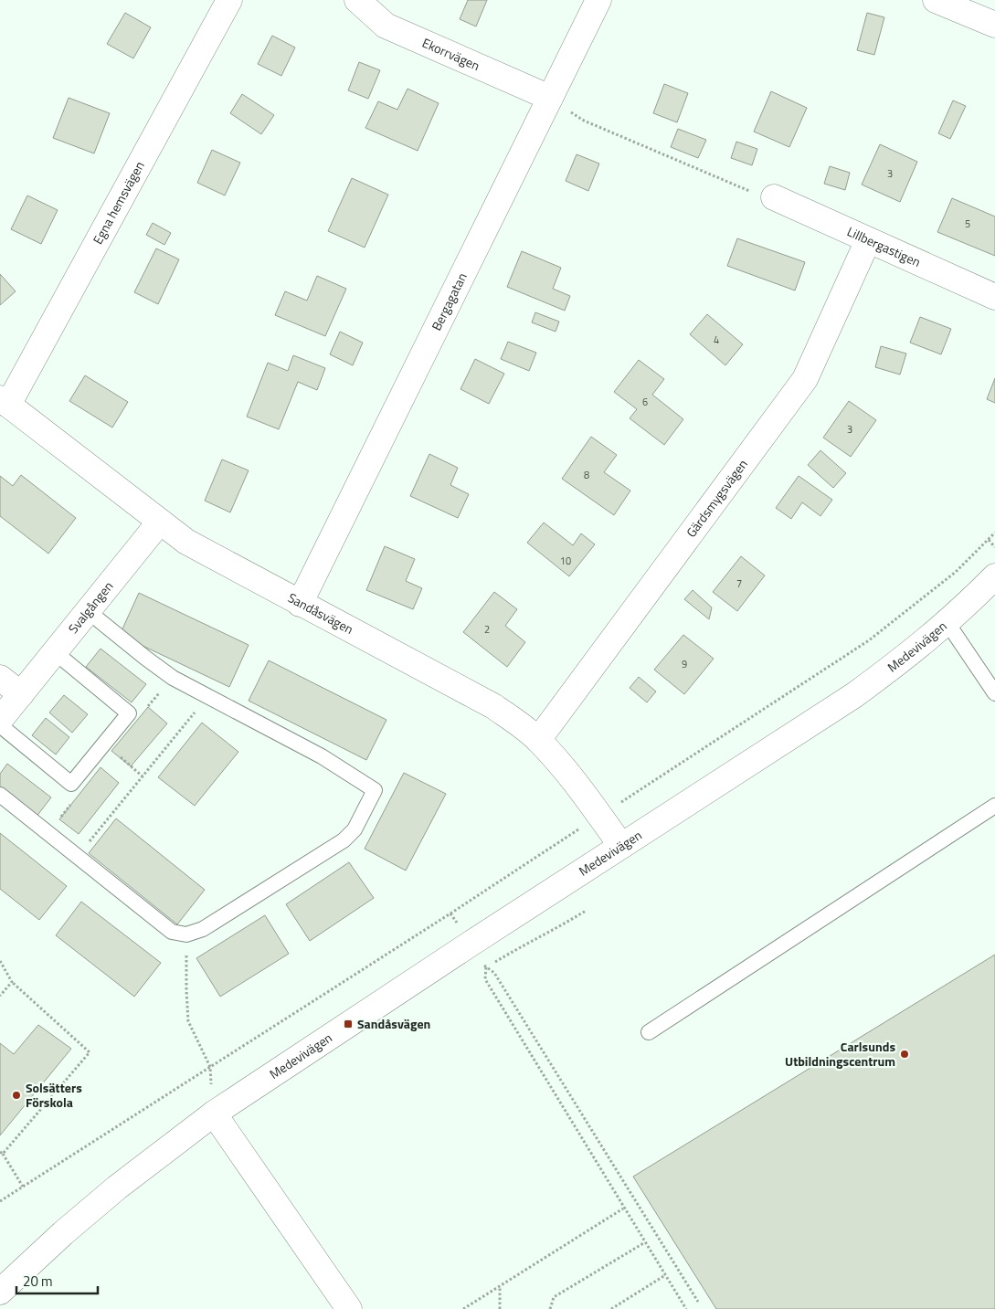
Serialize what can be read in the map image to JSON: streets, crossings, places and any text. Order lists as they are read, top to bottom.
{
  "streets": {
    "street": [
      "Ekorrvägen",
      "Egna hemsvägen",
      "Lillbergastigen",
      "Bergagatan",
      "Gärdsmygsvägen",
      "Svalgången",
      "Sandåsvägen",
      "Medevivägen"
    ]
  },
  "crossings": [
    ["Ekorrvägen", "Bergagatan"],
    ["Egna hemsvägen", "Sandåsvägen"],
    ["Lillbergastigen", "Gärdsmygsvägen"],
    ["Bergagatan", "Sandåsvägen"],
    ["Gärdsmygsvägen", "Sandåsvägen"],
    ["Svalgången", "Sandåsvägen"],
    ["Sandåsvägen", "Medevivägen"]
  ],
  "places": {
    "transit": ["Sandåsvägen"],
    "other": ["Carlsunds Utbildningscentrum", "Solsätters Förskola"]
  },
  "house_numbers": [
    "3",
    "5",
    "4",
    "6",
    "3",
    "8",
    "10",
    "7",
    "2",
    "9"
  ],
  "scale_bar": "20 m"
}
